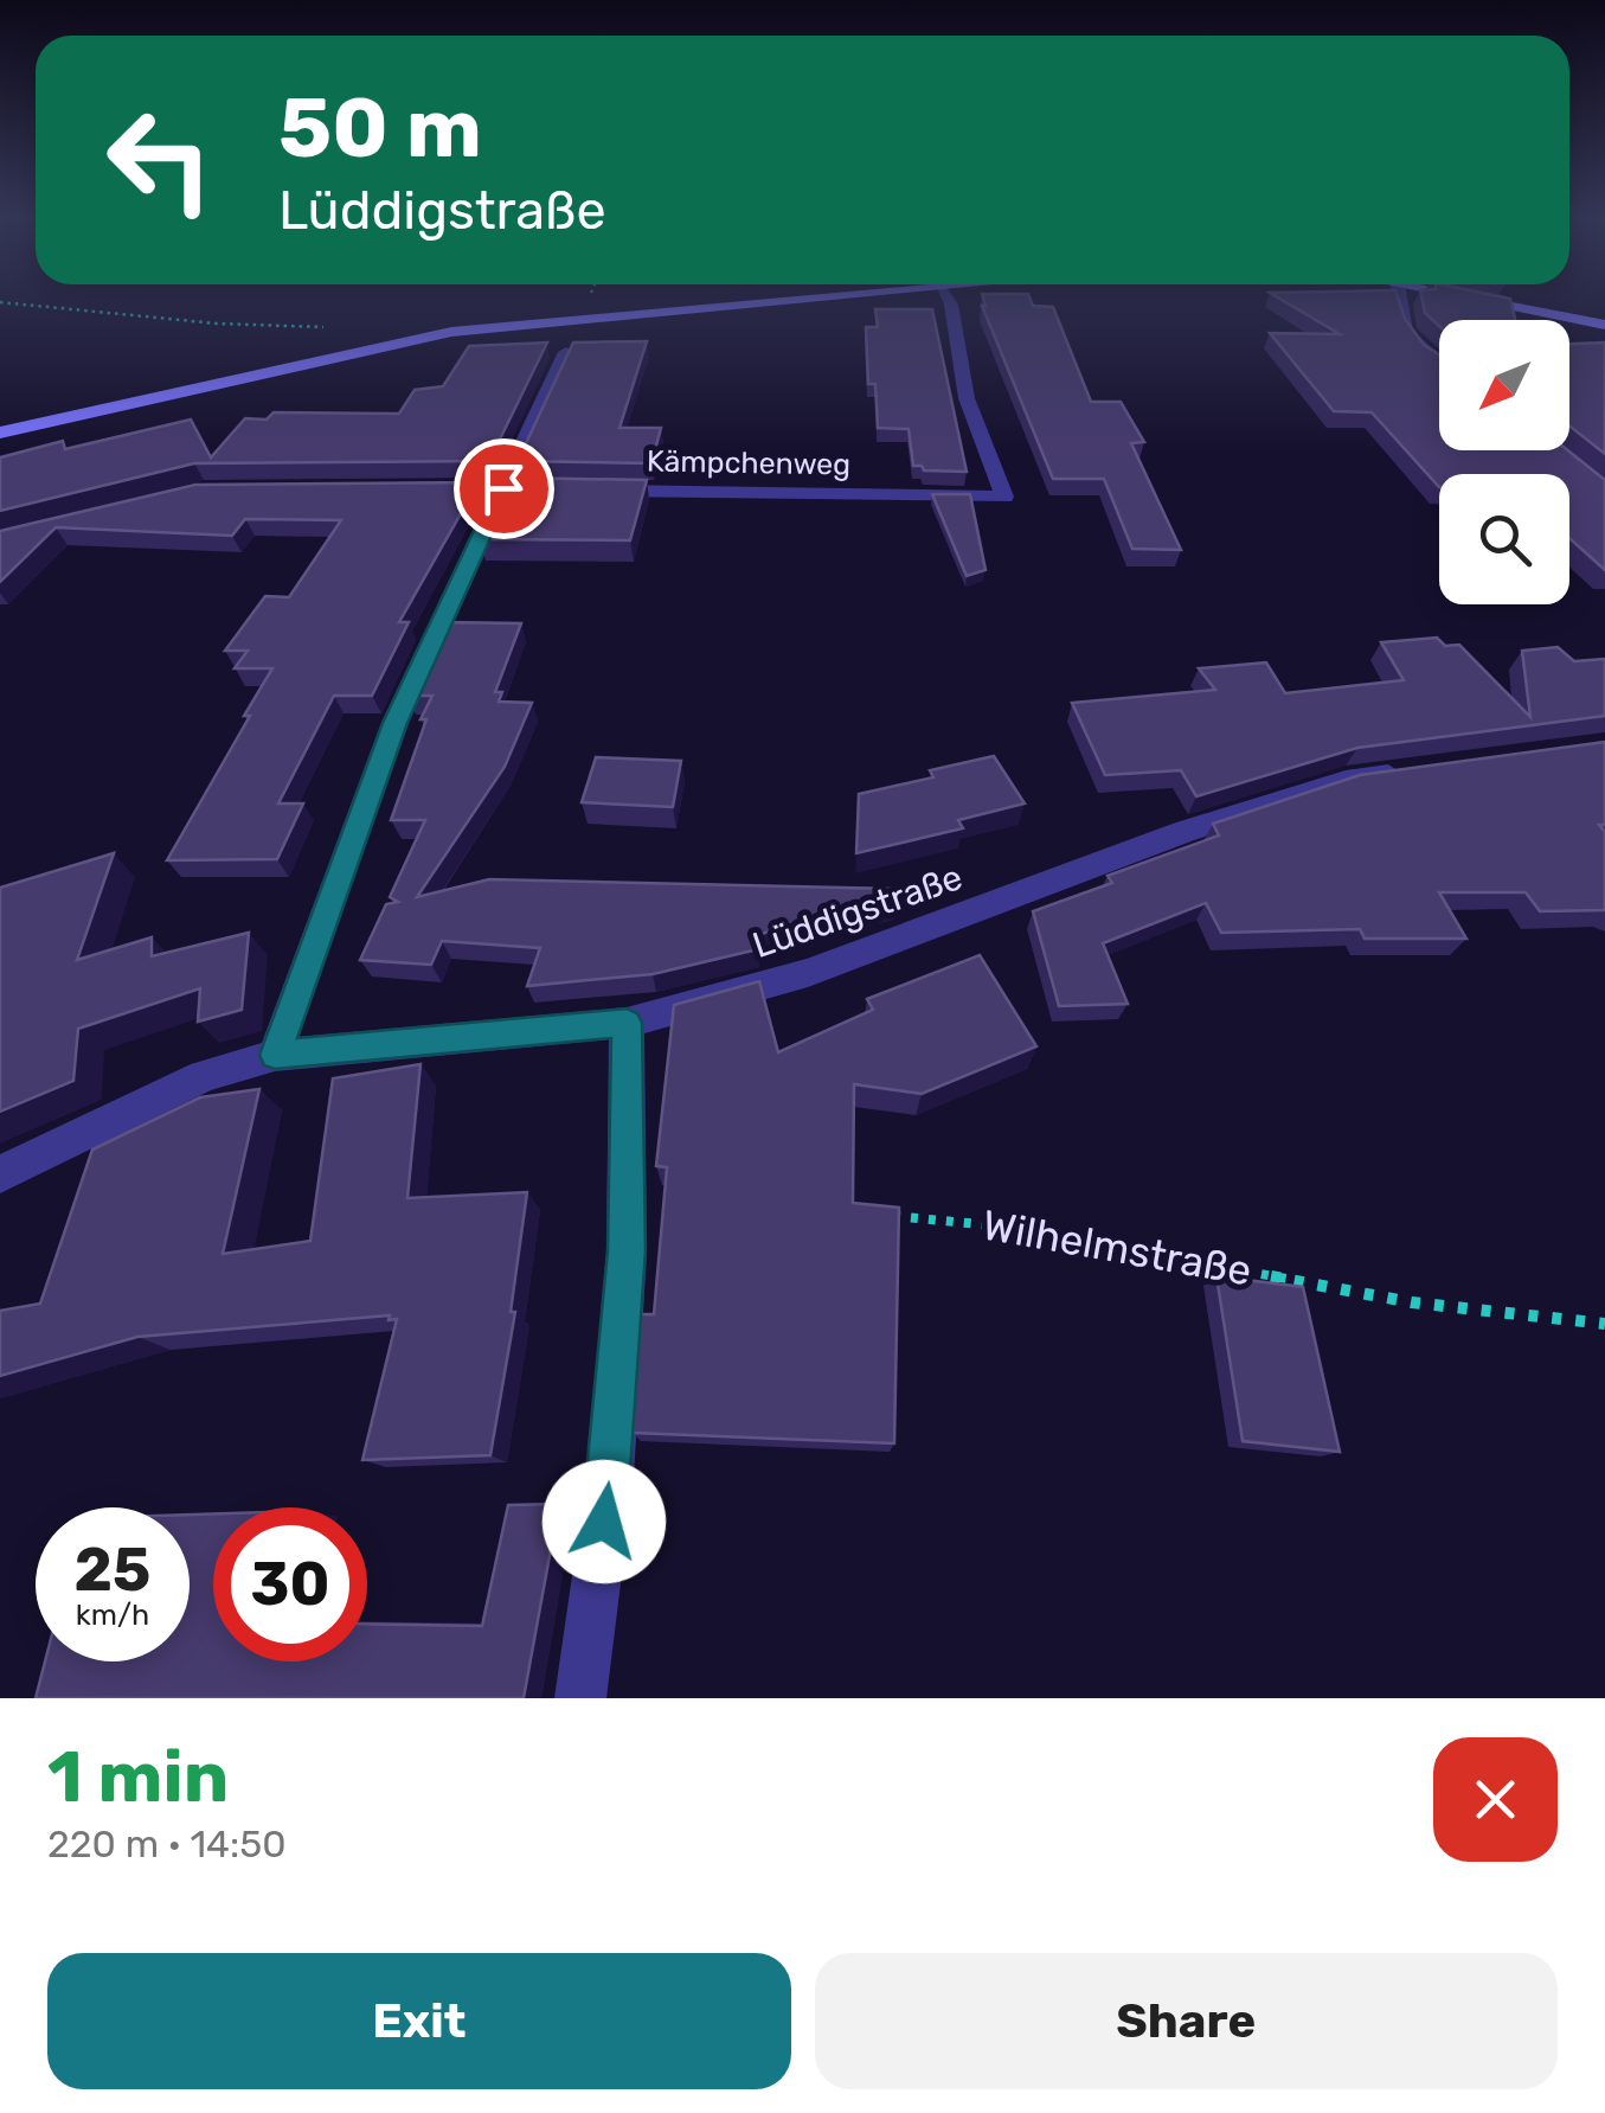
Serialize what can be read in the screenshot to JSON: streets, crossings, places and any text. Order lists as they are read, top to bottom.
{
  "streets": {
    "street": ["Kämpchenweg", "Lüddigstraße"],
    "path": ["Wilhelmstraße"]
  },
  "north": "bottom left",
  "page": {
    "turn": ["50 m", "Lüddigstraße"],
    "speed": "25 km/h",
    "limit": "30",
    "heading": ["1 min", "220 m · 14:50"],
    "buttons": ["Exit", "Share"]
  }
}
